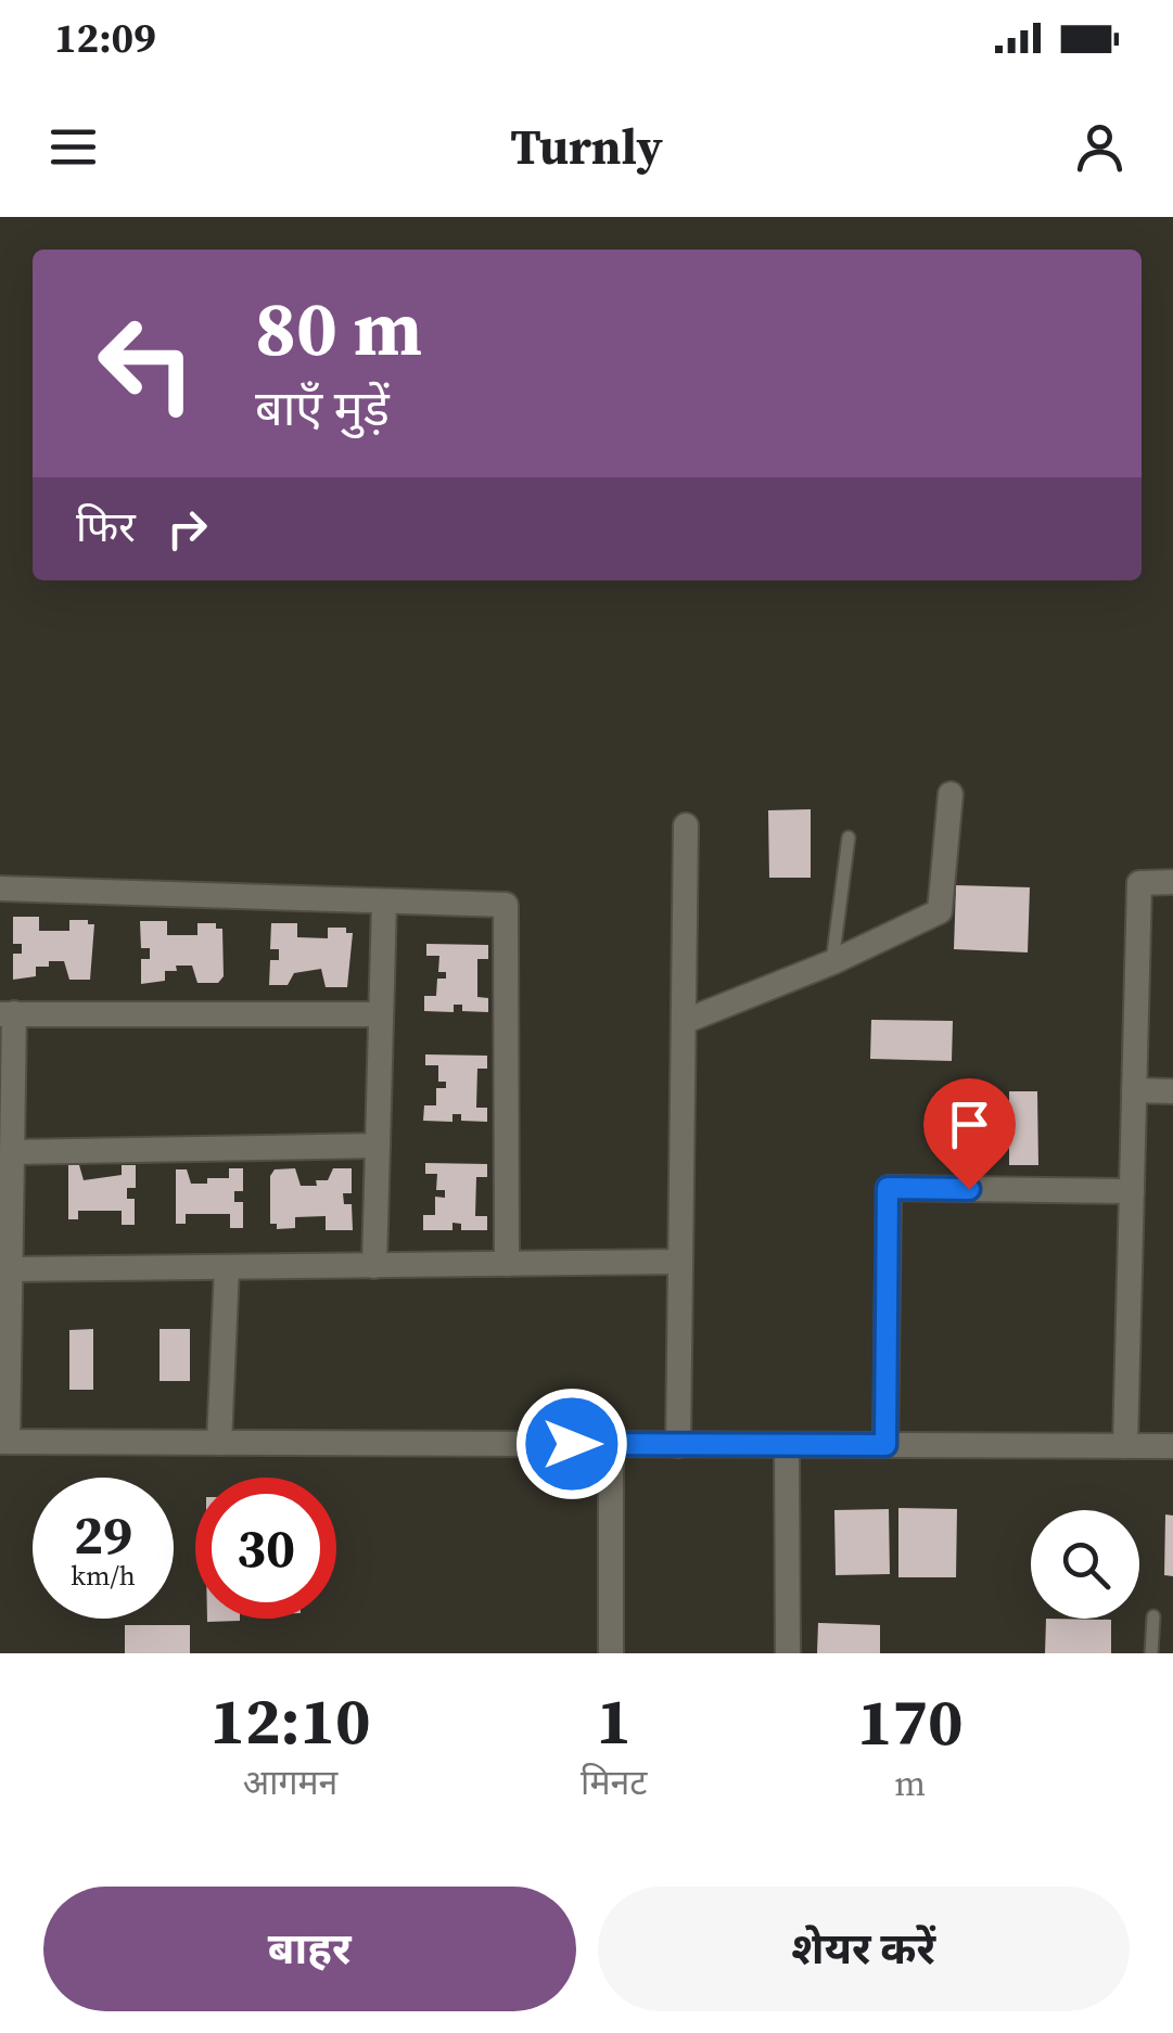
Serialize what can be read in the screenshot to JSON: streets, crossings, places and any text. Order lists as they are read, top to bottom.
{
  "page": {
    "status": "12:09",
    "header": "Turnly",
    "turn": ["80 m", "बाएँ मुड़ें"],
    "then": "फिर",
    "speed": "29 km/h",
    "limit": "30",
    "eta": [
      "12:10",
      "आगमन",
      "1",
      "मिनट",
      "170",
      "m"
    ],
    "buttons": ["बाहर", "शेयर करें"]
  }
}
